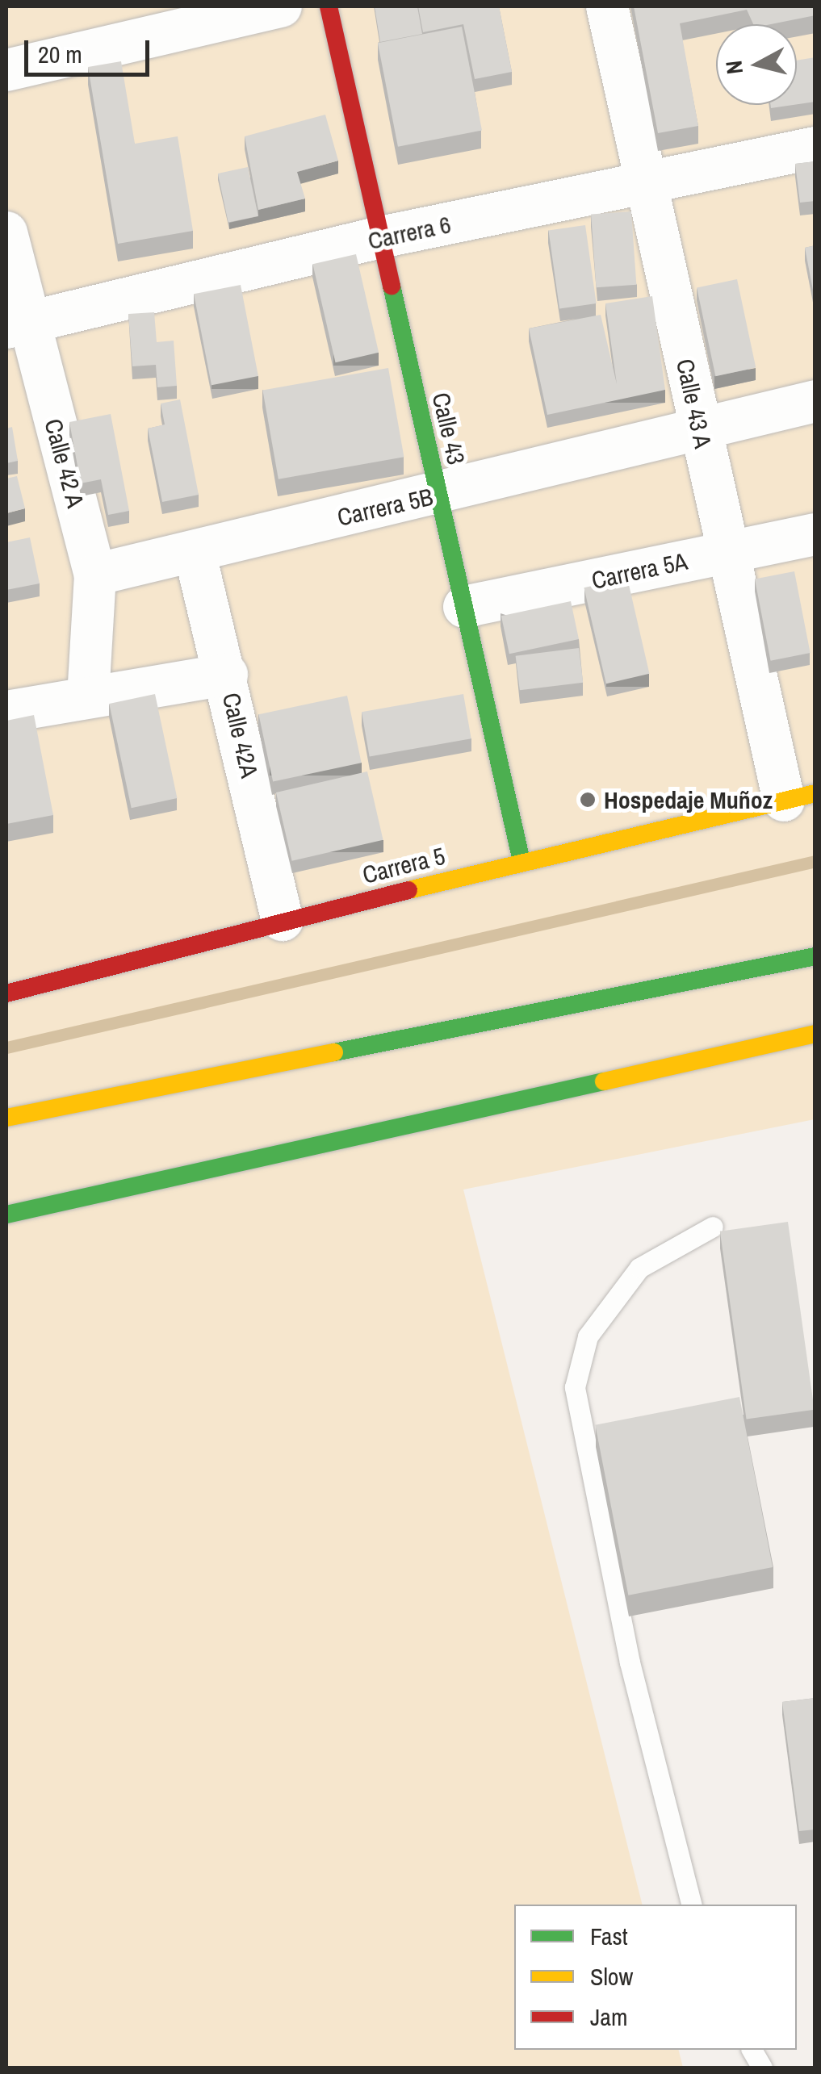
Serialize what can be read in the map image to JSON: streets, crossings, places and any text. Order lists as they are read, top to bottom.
{
  "streets": {
    "street": [
      "Carrera 6",
      "Calle 43 A",
      "Calle 43",
      "Calle 42 A",
      "Carrera 5B",
      "Carrera 5A",
      "Calle 42A",
      "Carrera 5"
    ]
  },
  "crossings": [
    ["Carrera 6", "Calle 43 A"],
    ["Carrera 6", "Calle 43"],
    ["Carrera 6", "Calle 42 A"],
    ["Calle 43 A", "Carrera 5B"],
    ["Calle 43 A", "Carrera 5A"],
    ["Calle 43 A", "Carrera 5"],
    ["Calle 43", "Carrera 5B"],
    ["Calle 43", "Carrera 5A"],
    ["Calle 43", "Carrera 5"],
    ["Calle 42 A", "Carrera 5B"],
    ["Carrera 5B", "Calle 42A"],
    ["Calle 42A", "Carrera 5"]
  ],
  "places": ["Hospedaje Muñoz"],
  "legend": ["Fast", "Slow", "Jam"],
  "scale_bar": "20 m",
  "north": "left"
}
